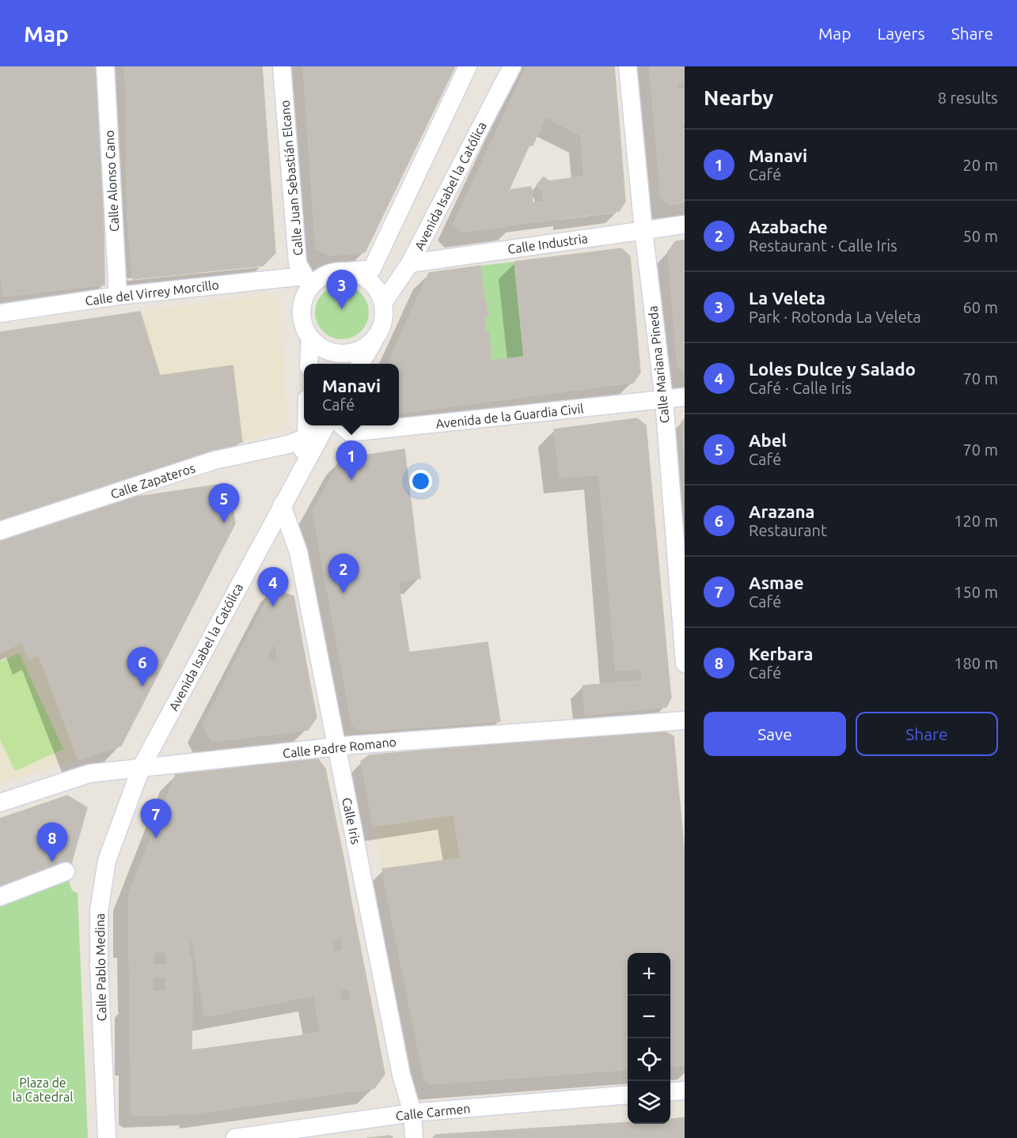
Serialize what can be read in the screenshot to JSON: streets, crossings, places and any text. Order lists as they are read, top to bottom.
{
  "streets": {
    "street": [
      "Calle Juan Sebastián Elcano",
      "Calle Alonso Cano",
      "Avenida Isabel la Católica",
      "Calle Industria",
      "Calle del Virrey Morcillo",
      "Calle Mariana Pineda",
      "Avenida de la Guardia Civil",
      "Calle Zapateros",
      "Calle Padre Romano",
      "Calle Iris",
      "Calle Pablo Medina",
      "Calle Carmen"
    ]
  },
  "crossings": [
    ["Calle Juan Sebastián Elcano", "Avenida Isabel la Católica"],
    ["Calle Juan Sebastián Elcano", "Calle del Virrey Morcillo"],
    ["Calle Alonso Cano", "Calle del Virrey Morcillo"],
    ["Avenida Isabel la Católica", "Calle Industria"],
    ["Avenida Isabel la Católica", "Calle del Virrey Morcillo"],
    ["Avenida Isabel la Católica", "Calle Zapateros"],
    ["Avenida Isabel la Católica", "Calle Padre Romano"],
    ["Avenida Isabel la Católica", "Calle Iris"],
    ["Avenida Isabel la Católica", "Calle Pablo Medina"],
    ["Calle Industria", "Calle Mariana Pineda"],
    ["Calle Mariana Pineda", "Avenida de la Guardia Civil"],
    ["Calle Padre Romano", "Calle Iris"],
    ["Calle Iris", "Calle Carmen"]
  ],
  "parks": ["Plaza de la Catedral"],
  "page": {
    "header": "Map",
    "nav": ["Map", "Layers", "Share"],
    "heading": ["Nearby", "8 results"],
    "list": [
      {
        "mark": "1",
        "name": "Manavi",
        "note": "Café",
        "value": "20 m"
      },
      {
        "mark": "2",
        "name": "Azabache",
        "note": "Restaurant · Calle Iris",
        "value": "50 m"
      },
      {
        "mark": "3",
        "name": "La Veleta",
        "note": "Park · Rotonda La Veleta",
        "value": "60 m"
      },
      {
        "mark": "4",
        "name": "Loles Dulce y Salado",
        "note": "Café · Calle Iris",
        "value": "70 m"
      },
      {
        "mark": "5",
        "name": "Abel",
        "note": "Café",
        "value": "70 m"
      },
      {
        "mark": "6",
        "name": "Arazana",
        "note": "Restaurant",
        "value": "120 m"
      },
      {
        "mark": "7",
        "name": "Asmae",
        "note": "Café",
        "value": "150 m"
      },
      {
        "mark": "8",
        "name": "Kerbara",
        "note": "Café",
        "value": "180 m"
      }
    ],
    "pins": [
      "3",
      "1",
      "5",
      "2",
      "4",
      "6",
      "7",
      "8"
    ],
    "popup": ["Manavi", "Café"],
    "buttons": ["Save", "Share"],
    "map_buttons": ["+", "−"]
  }
}
